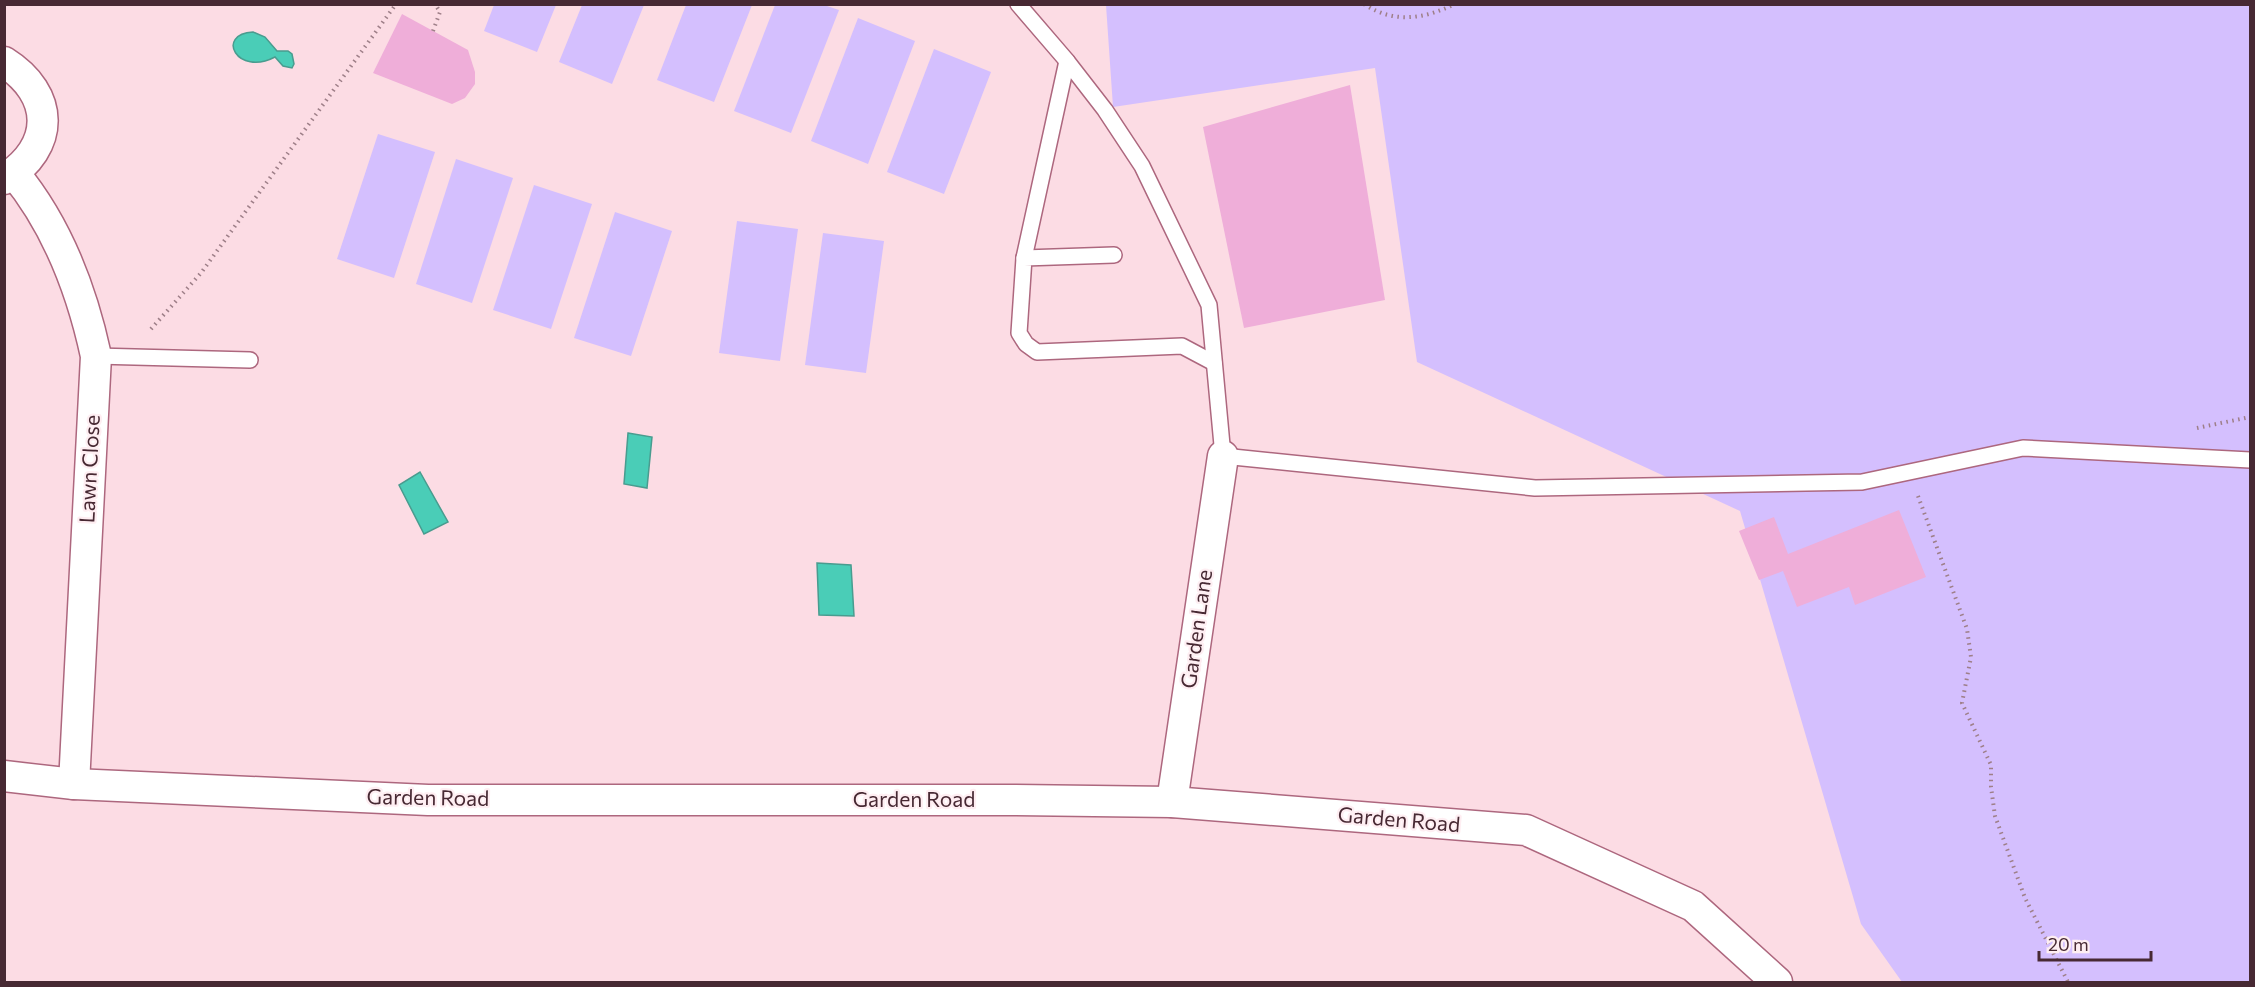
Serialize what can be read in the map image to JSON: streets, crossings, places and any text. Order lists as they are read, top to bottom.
{
  "streets": {
    "street": ["Lawn Close", "Garden Lane", "Garden Road"]
  },
  "crossings": [
    ["Lawn Close", "Garden Road"],
    ["Garden Lane", "Garden Road"]
  ],
  "scale_bar": "20 m"
}
